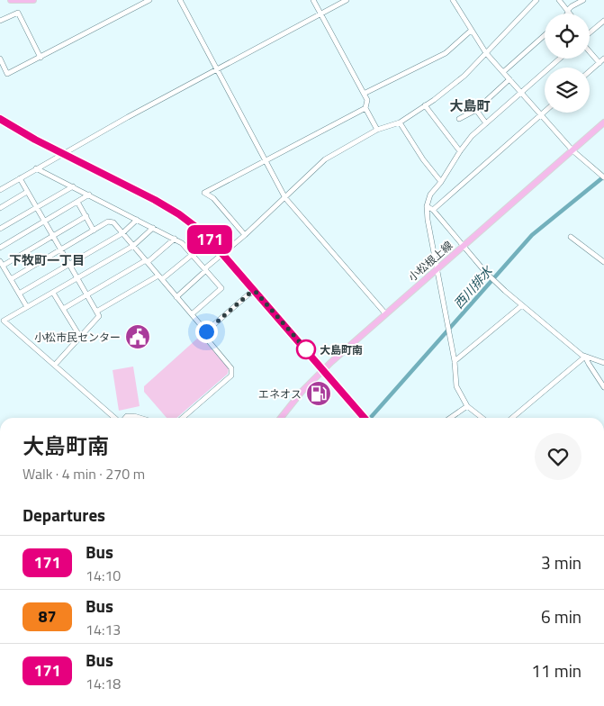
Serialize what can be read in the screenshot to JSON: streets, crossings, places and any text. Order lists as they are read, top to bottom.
{
  "streets": {
    "main road": ["小松根上線"]
  },
  "districts": ["大島町", "下牧町一丁目"],
  "water": ["西川排水"],
  "places": {
    "public building": ["小松市民センター"],
    "other": ["大島町南"],
    "fuel station": ["エネオス"]
  },
  "lines": ["bus line 171"],
  "page": {
    "on_map": "171",
    "heading": [
      ["大島町南", "Walk · 4 min · 270 m"],
      "Departures"
    ],
    "list": [
      {
        "mark": "171",
        "name": "Bus",
        "note": "14:10",
        "value": "3 min"
      },
      {
        "mark": "87",
        "name": "Bus",
        "note": "14:13",
        "value": "6 min"
      },
      {
        "mark": "171",
        "name": "Bus",
        "note": "14:18",
        "value": "11 min"
      }
    ]
  }
}
